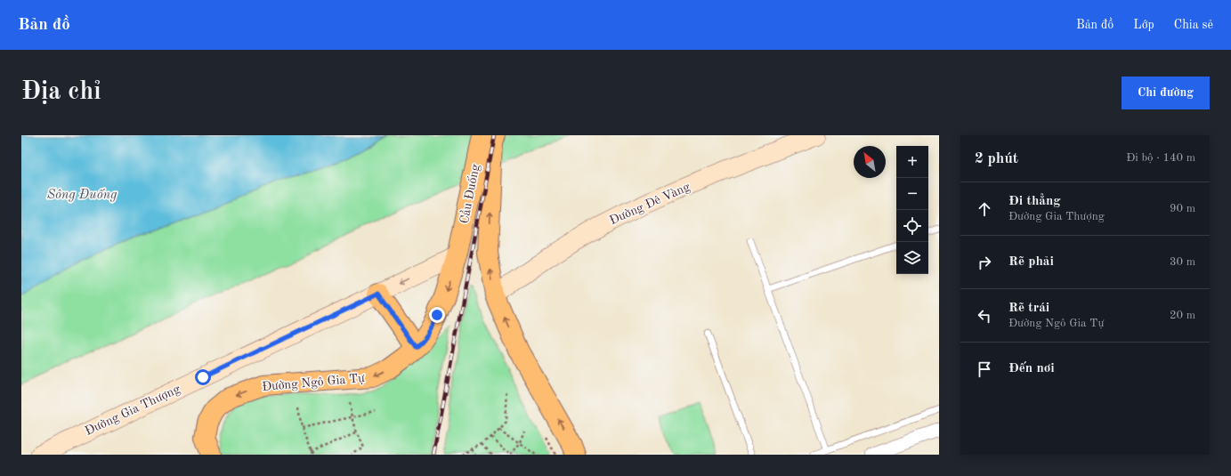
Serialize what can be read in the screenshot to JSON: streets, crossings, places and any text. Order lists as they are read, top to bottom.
{
  "streets": {
    "main road": [
      "Cầu Đuống",
      "Đường Đê Vàng",
      "Đường Ngô Gia Tự",
      "Đường Gia Thượng"
    ]
  },
  "crossings": [
    ["Cầu Đuống", "Đường Đê Vàng"],
    ["Cầu Đuống", "Đường Ngô Gia Tự"],
    ["Cầu Đuống", "Đường Gia Thượng"],
    ["Đường Ngô Gia Tự", "Đường Gia Thượng"]
  ],
  "one_way": ["Đường Ngô Gia Tự"],
  "water": ["Sông Đuống"],
  "north": "top left",
  "page": {
    "header": "Bản đồ",
    "nav": ["Bản đồ", "Lớp", "Chia sẻ"],
    "buttons": "Chỉ đường",
    "title": "Địa chỉ",
    "heading": ["2 phút", "Đi bộ · 140 m"],
    "map_buttons": ["+", "−"],
    "list": [
      ["Đi thẳng", "Đường Gia Thượng", "90 m"],
      ["Rẽ phải", "30 m"],
      ["Rẽ trái", "Đường Ngô Gia Tự", "20 m"],
      "Đến nơi"
    ]
  }
}
